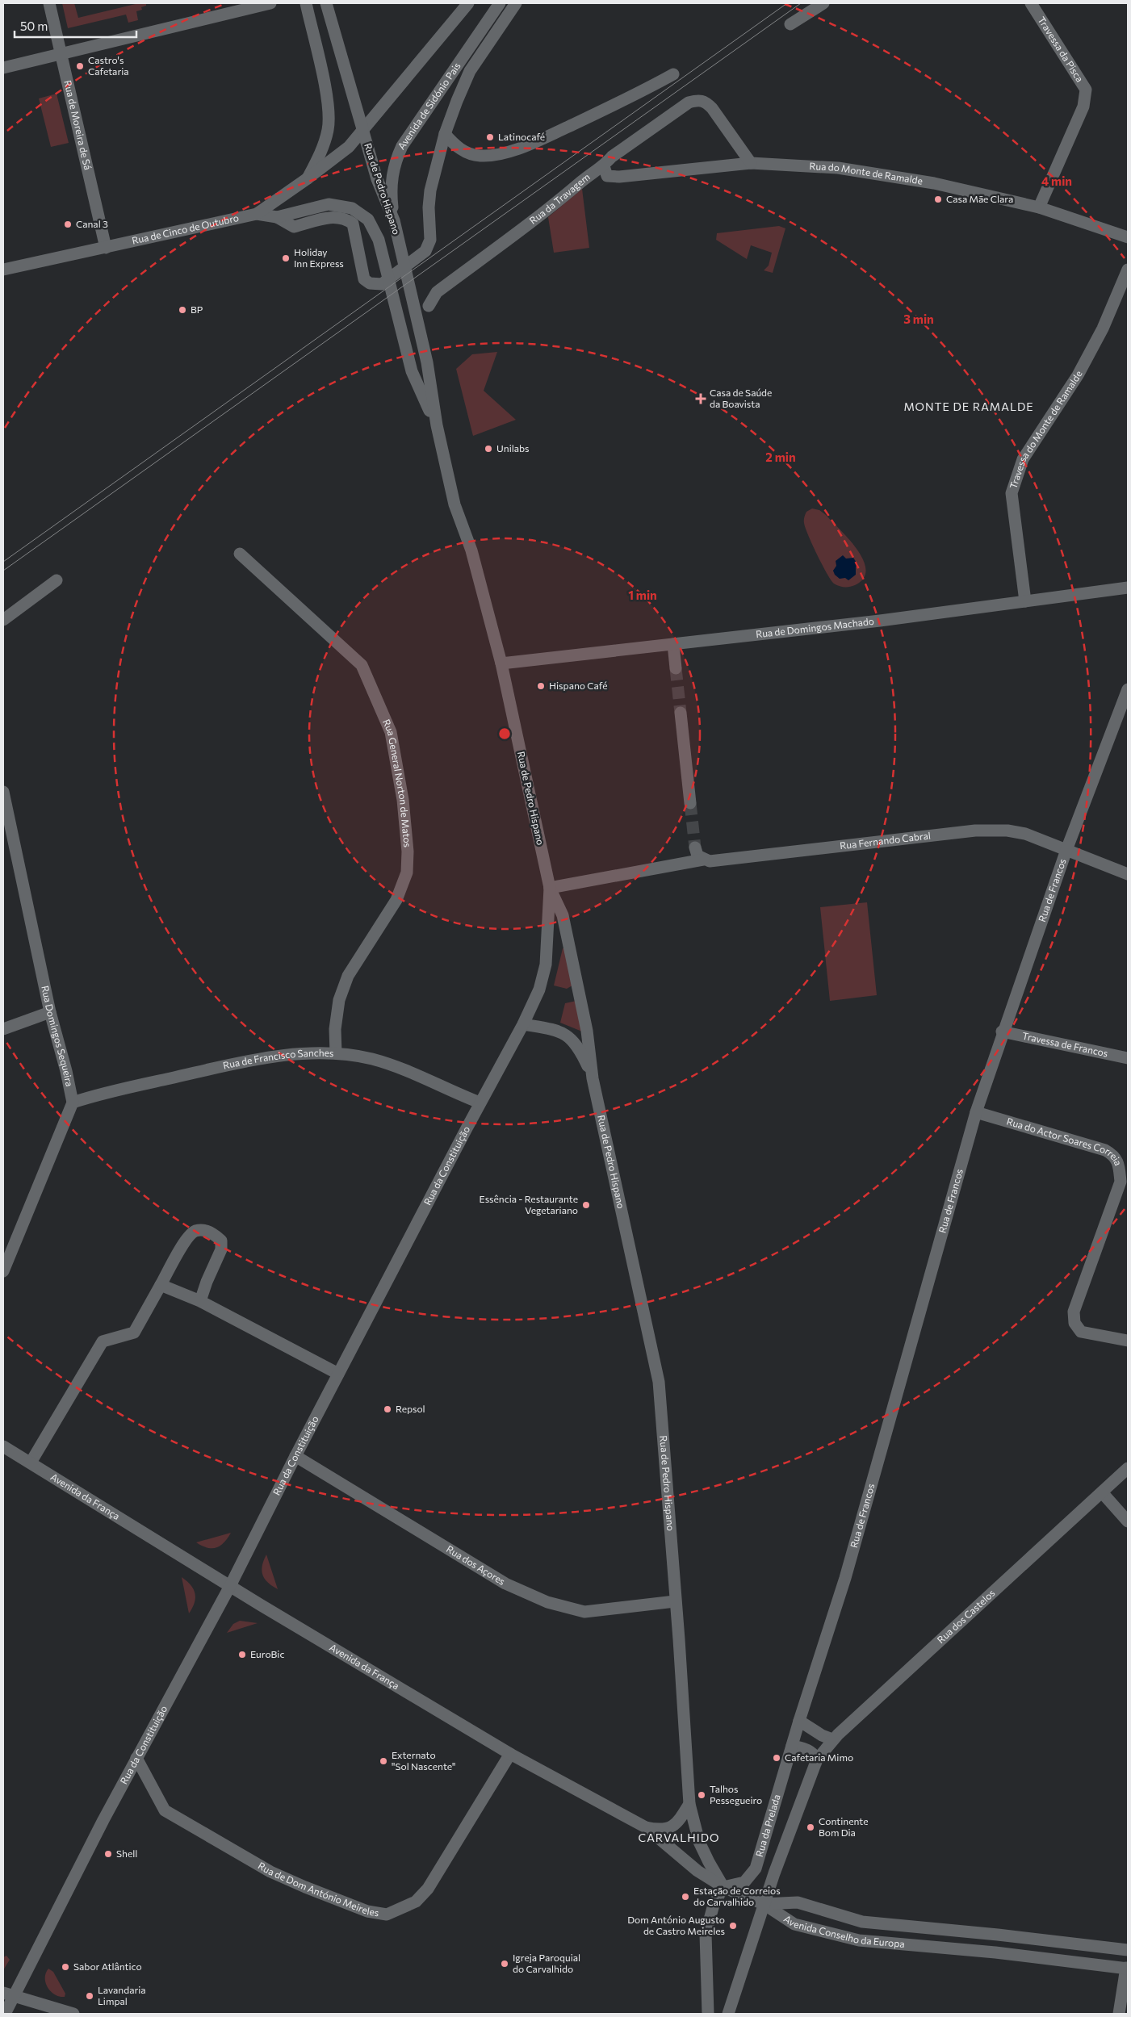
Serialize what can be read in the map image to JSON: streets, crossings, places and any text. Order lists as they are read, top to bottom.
{
  "streets": {
    "street": [
      "Travessa da Pisca",
      "Avenida de Sidónio Pais",
      "Rua de Moreira de Sá",
      "Rua do Monte de Ramalde",
      "Rua de Pedro Hispano",
      "Rua da Travagem",
      "Rua de Cinco de Outubro",
      "Travessa do Monte de Ramalde",
      "Rua de Domingos Machado",
      "Rua General Norton de Matos",
      "Rua Fernando Cabral",
      "Rua de Francos",
      "Rua Domingos Sequeira",
      "Travessa de Francos",
      "Rua de Francisco Sanches",
      "Rua do Actor Soares Correia",
      "Rua da Constituição",
      "Avenida da França",
      "Rua dos Açores",
      "Rua dos Castelos",
      "Rua da Prelada",
      "Rua de Dom António Meireles",
      "Avenida Conselho da Europa"
    ]
  },
  "crossings": [
    ["Travessa da Pisca", "Rua do Monte de Ramalde"],
    ["Avenida de Sidónio Pais", "Rua de Pedro Hispano"],
    ["Rua de Moreira de Sá", "Rua de Cinco de Outubro"],
    ["Rua do Monte de Ramalde", "Rua da Travagem"],
    ["Rua de Pedro Hispano", "Rua de Cinco de Outubro"],
    ["Rua de Pedro Hispano", "Rua de Domingos Machado"],
    ["Rua de Pedro Hispano", "Rua Fernando Cabral"],
    ["Rua de Pedro Hispano", "Rua da Constituição"],
    ["Rua de Pedro Hispano", "Avenida da França"],
    ["Rua de Pedro Hispano", "Rua dos Açores"],
    ["Rua de Pedro Hispano", "Rua da Prelada"],
    ["Travessa do Monte de Ramalde", "Rua de Domingos Machado"],
    ["Rua General Norton de Matos", "Rua de Francisco Sanches"],
    ["Rua Fernando Cabral", "Rua de Francos"],
    ["Rua Fernando Cabral", "Rua da Constituição"],
    ["Rua de Francos", "Travessa de Francos"],
    ["Rua de Francos", "Rua do Actor Soares Correia"],
    ["Rua de Francos", "Rua da Prelada"],
    ["Rua Domingos Sequeira", "Rua de Francisco Sanches"],
    ["Rua de Francisco Sanches", "Rua da Constituição"],
    ["Rua da Constituição", "Avenida da França"],
    ["Rua da Constituição", "Rua dos Açores"],
    ["Rua da Constituição", "Rua de Dom António Meireles"],
    ["Avenida da França", "Rua da Prelada"],
    ["Avenida da França", "Rua de Dom António Meireles"],
    ["Rua dos Castelos", "Rua da Prelada"],
    ["Rua da Prelada", "Avenida Conselho da Europa"]
  ],
  "districts": ["MONTE DE RAMALDE", "CARVALHIDO"],
  "places": {
    "other": [
      "Castro's Cafetaria",
      "Latinocafé",
      "Casa Mãe Clara",
      "Canal 3",
      "Holiday Inn Express",
      "BP",
      "Unilabs",
      "Hispano Café",
      "Essência - Restaurante Vegetariano",
      "Repsol",
      "EuroBic",
      "Cafetaria Mimo",
      "Externato \"Sol Nascente\"",
      "Talhos Pessegueiro",
      "Continente Bom Dia",
      "Shell",
      "Estação de Correios do Carvalhido",
      "Dom António Augusto de Castro Meireles",
      "Igreja Paroquial do Carvalhido",
      "Sabor Atlântico",
      "Lavandaria Limpal"
    ],
    "health": ["Casa de Saúde da Boavista"]
  },
  "scale_bar": "50 m",
  "rings": [
    "4 min",
    "3 min",
    "2 min",
    "1 min"
  ]
}
